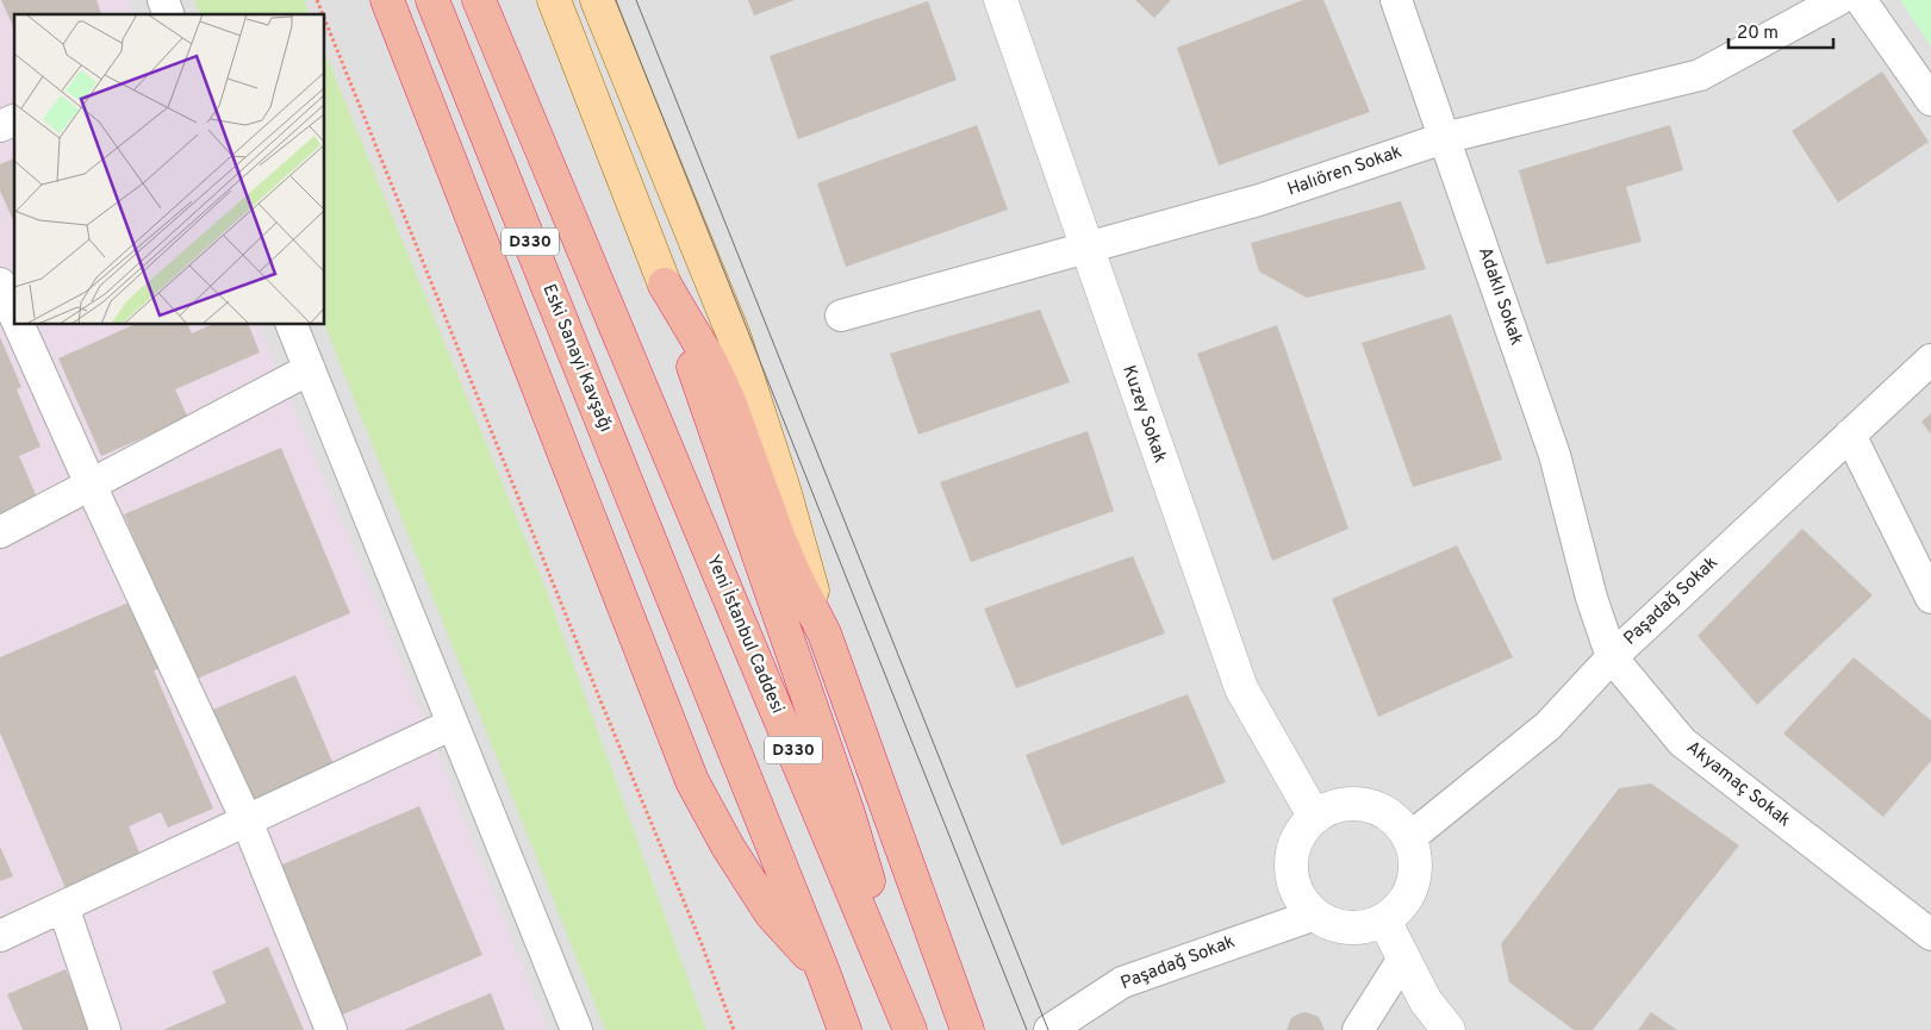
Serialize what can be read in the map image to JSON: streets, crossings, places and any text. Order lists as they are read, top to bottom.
{
  "streets": {
    "highway": ["D330", "Eski Sanayi Kavşağı", "Yeni İstanbul Caddesi"],
    "street": [
      "Halıören Sokak",
      "Adaklı Sokak",
      "Kuzey Sokak",
      "Paşadağ Sokak",
      "Akyamaç Sokak"
    ]
  },
  "crossings": [
    ["Halıören Sokak", "Adaklı Sokak"],
    ["Halıören Sokak", "Kuzey Sokak"],
    ["D330", "Eski Sanayi Kavşağı"],
    ["Adaklı Sokak", "Akyamaç Sokak"],
    ["Kuzey Sokak", "Paşadağ Sokak"],
    ["Paşadağ Sokak", "Akyamaç Sokak"]
  ],
  "scale_bar": "20 m"
}
